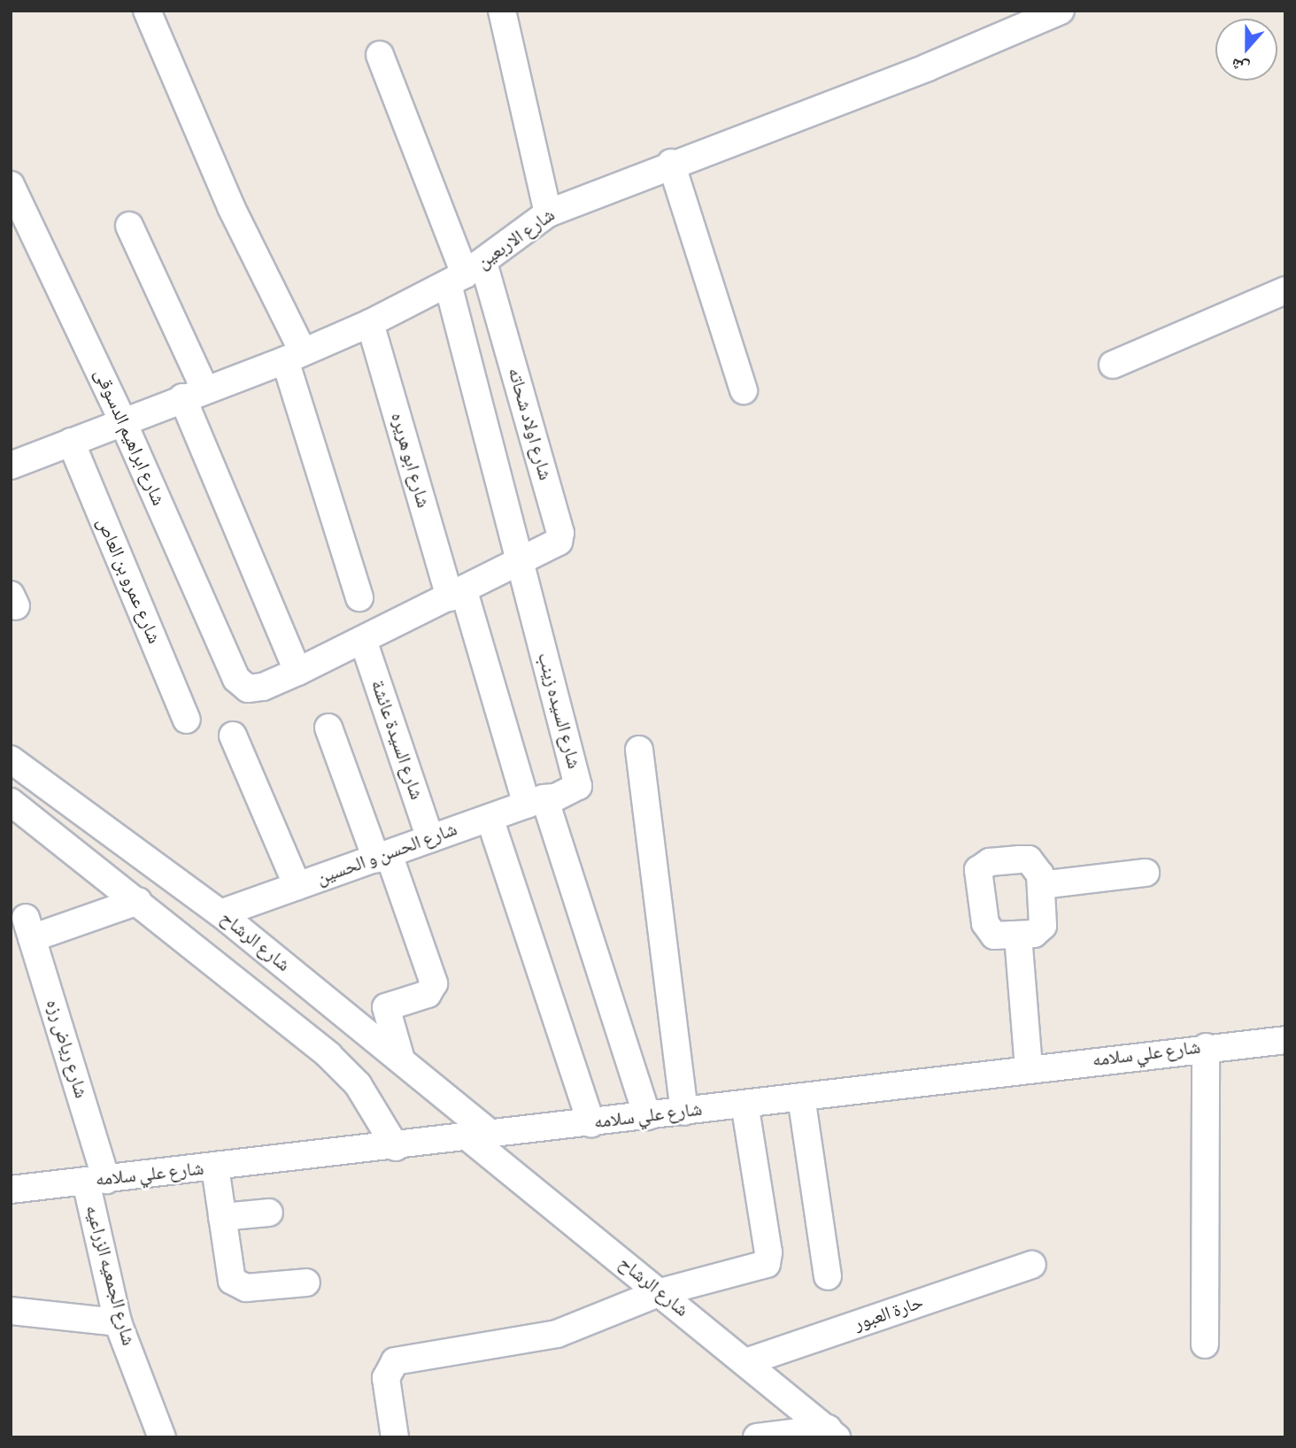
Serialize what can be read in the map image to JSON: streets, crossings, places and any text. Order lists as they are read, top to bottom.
{
  "streets": {
    "street": [
      "شارع الاربعين",
      "شارع اولاد شحاته",
      "شارع ابراهيم الدسوقى",
      "شارع ابو هريره",
      "شارع عمرو بن العاص",
      "شارع السيده زينب",
      "شارع السيدة عائشة",
      "شارع الحسن و الحسين",
      "شارع الرشاح",
      "شارع رياض رزه",
      "شارع علي سلامه",
      "شارع الجمعيه الزراعيه",
      "حارة العبور"
    ]
  },
  "crossings": [
    ["شارع الاربعين", "شارع اولاد شحاته"],
    ["شارع الاربعين", "شارع ابراهيم الدسوقى"],
    ["شارع الاربعين", "شارع ابو هريره"],
    ["شارع الاربعين", "شارع عمرو بن العاص"],
    ["شارع الاربعين", "شارع السيده زينب"],
    ["شارع اولاد شحاته", "شارع ابراهيم الدسوقى"],
    ["شارع اولاد شحاته", "شارع ابو هريره"],
    ["شارع اولاد شحاته", "شارع السيده زينب"],
    ["شارع اولاد شحاته", "شارع السيدة عائشة"],
    ["شارع ابو هريره", "شارع الحسن و الحسين"],
    ["شارع السيده زينب", "شارع الحسن و الحسين"],
    ["شارع السيدة عائشة", "شارع الحسن و الحسين"],
    ["شارع الحسن و الحسين", "شارع الرشاح"],
    ["شارع الرشاح", "شارع علي سلامه"],
    ["شارع الرشاح", "حارة العبور"],
    ["شارع رياض رزه", "شارع علي سلامه"],
    ["شارع رياض رزه", "شارع الجمعيه الزراعيه"],
    ["شارع علي سلامه", "شارع الجمعيه الزراعيه"]
  ],
  "north": "bottom"
}
